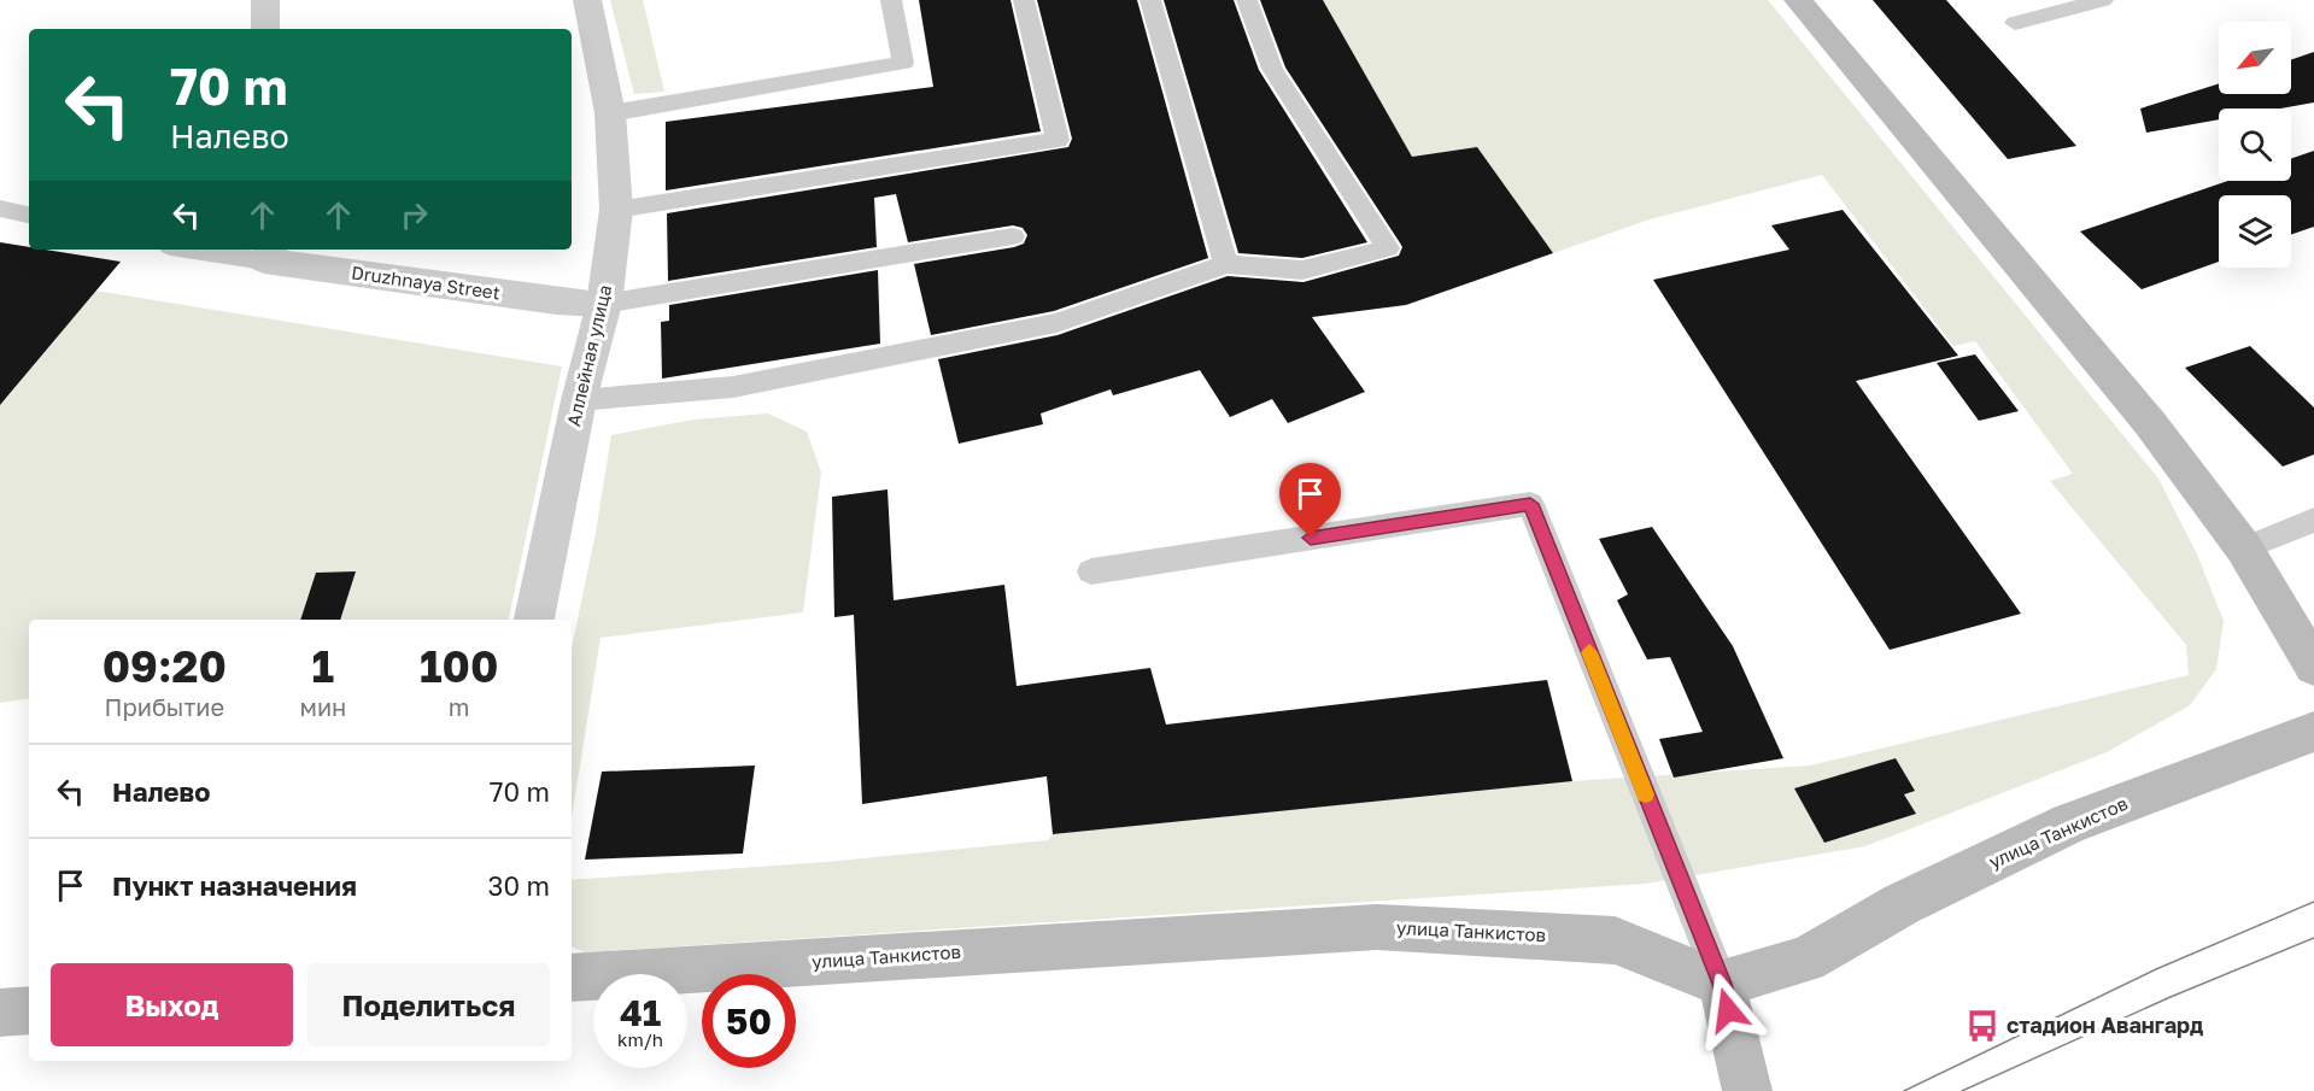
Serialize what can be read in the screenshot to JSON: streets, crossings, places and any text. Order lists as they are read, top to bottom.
{
  "streets": {
    "main road": ["улица Танкистов"],
    "street": ["Druzhnaya Street", "Аллейная улица"]
  },
  "crossings": [
    ["Druzhnaya Street", "Аллейная улица"]
  ],
  "places": {
    "bus stop": ["стадион Авангард"]
  },
  "north": "bottom left",
  "page": {
    "turn": ["70 m", "Налево"],
    "eta": [
      "09:20",
      "Прибытие",
      "1",
      "мин",
      "100",
      "m"
    ],
    "list": [
      {
        "name": "Налево",
        "value": "70 m"
      },
      {
        "name": "Пункт назначения",
        "value": "30 m"
      }
    ],
    "buttons": ["Выход", "Поделиться"],
    "speed": "41 km/h",
    "limit": "50"
  }
}
